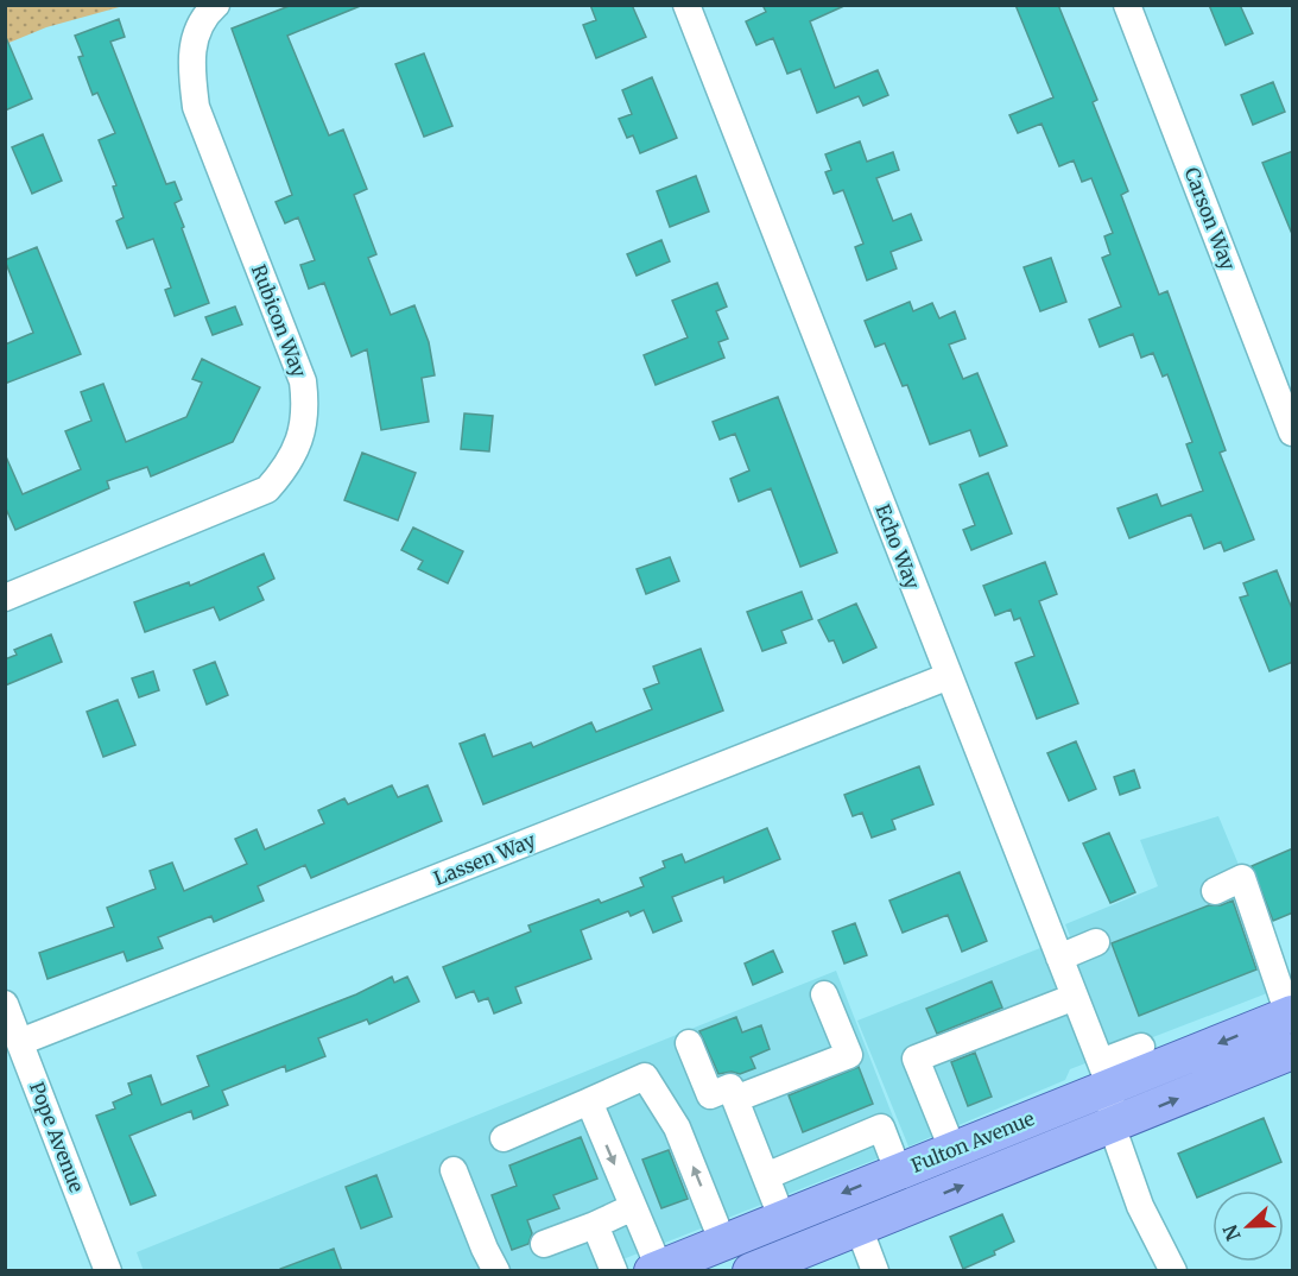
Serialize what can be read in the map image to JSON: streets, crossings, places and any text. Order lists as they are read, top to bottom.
{
  "streets": {
    "main road": ["Fulton Avenue"],
    "street": [
      "Carson Way",
      "Rubicon Way",
      "Echo Way",
      "Lassen Way",
      "Pope Avenue"
    ]
  },
  "crossings": [
    ["Echo Way", "Lassen Way"],
    ["Echo Way", "Fulton Avenue"],
    ["Lassen Way", "Pope Avenue"]
  ],
  "north": "left"
}
